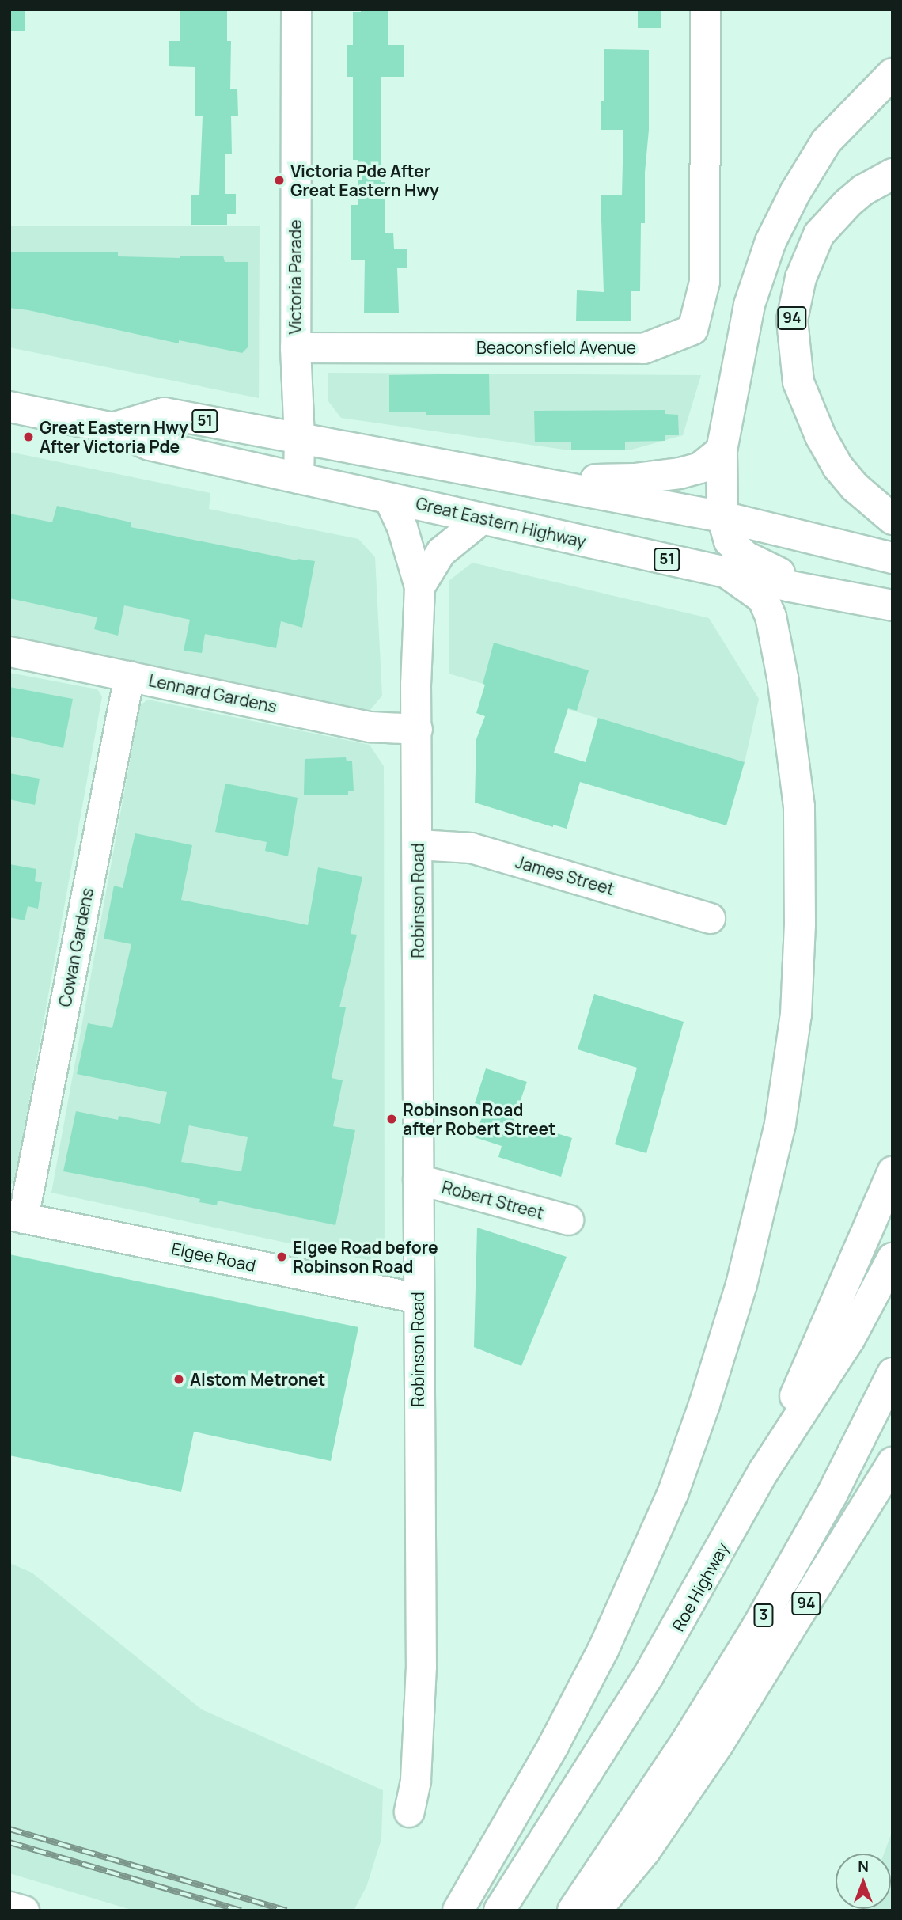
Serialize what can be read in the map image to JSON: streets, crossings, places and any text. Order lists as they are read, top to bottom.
{
  "streets": {
    "highway": [
      "94",
      "51",
      "Great Eastern Highway",
      "Roe Highway",
      "3"
    ],
    "street": [
      "Victoria Parade",
      "Beaconsfield Avenue",
      "Lennard Gardens",
      "James Street",
      "Robinson Road",
      "Cowan Gardens",
      "Robert Street",
      "Elgee Road"
    ]
  },
  "crossings": [
    ["Victoria Parade", "Beaconsfield Avenue"],
    ["Victoria Parade", "Great Eastern Highway"],
    ["94", "3"],
    ["Great Eastern Highway", "Robinson Road"],
    ["Lennard Gardens", "Robinson Road"],
    ["Lennard Gardens", "Cowan Gardens"],
    ["James Street", "Robinson Road"],
    ["Robinson Road", "Robert Street"],
    ["Robinson Road", "Elgee Road"],
    ["Cowan Gardens", "Elgee Road"]
  ],
  "places": [
    "Victoria Pde After Great Eastern Hwy",
    "Great Eastern Hwy After Victoria Pde",
    "Robinson Road after Robert Street",
    "Elgee Road before Robinson Road",
    "Alstom Metronet"
  ],
  "north": "top"
}
